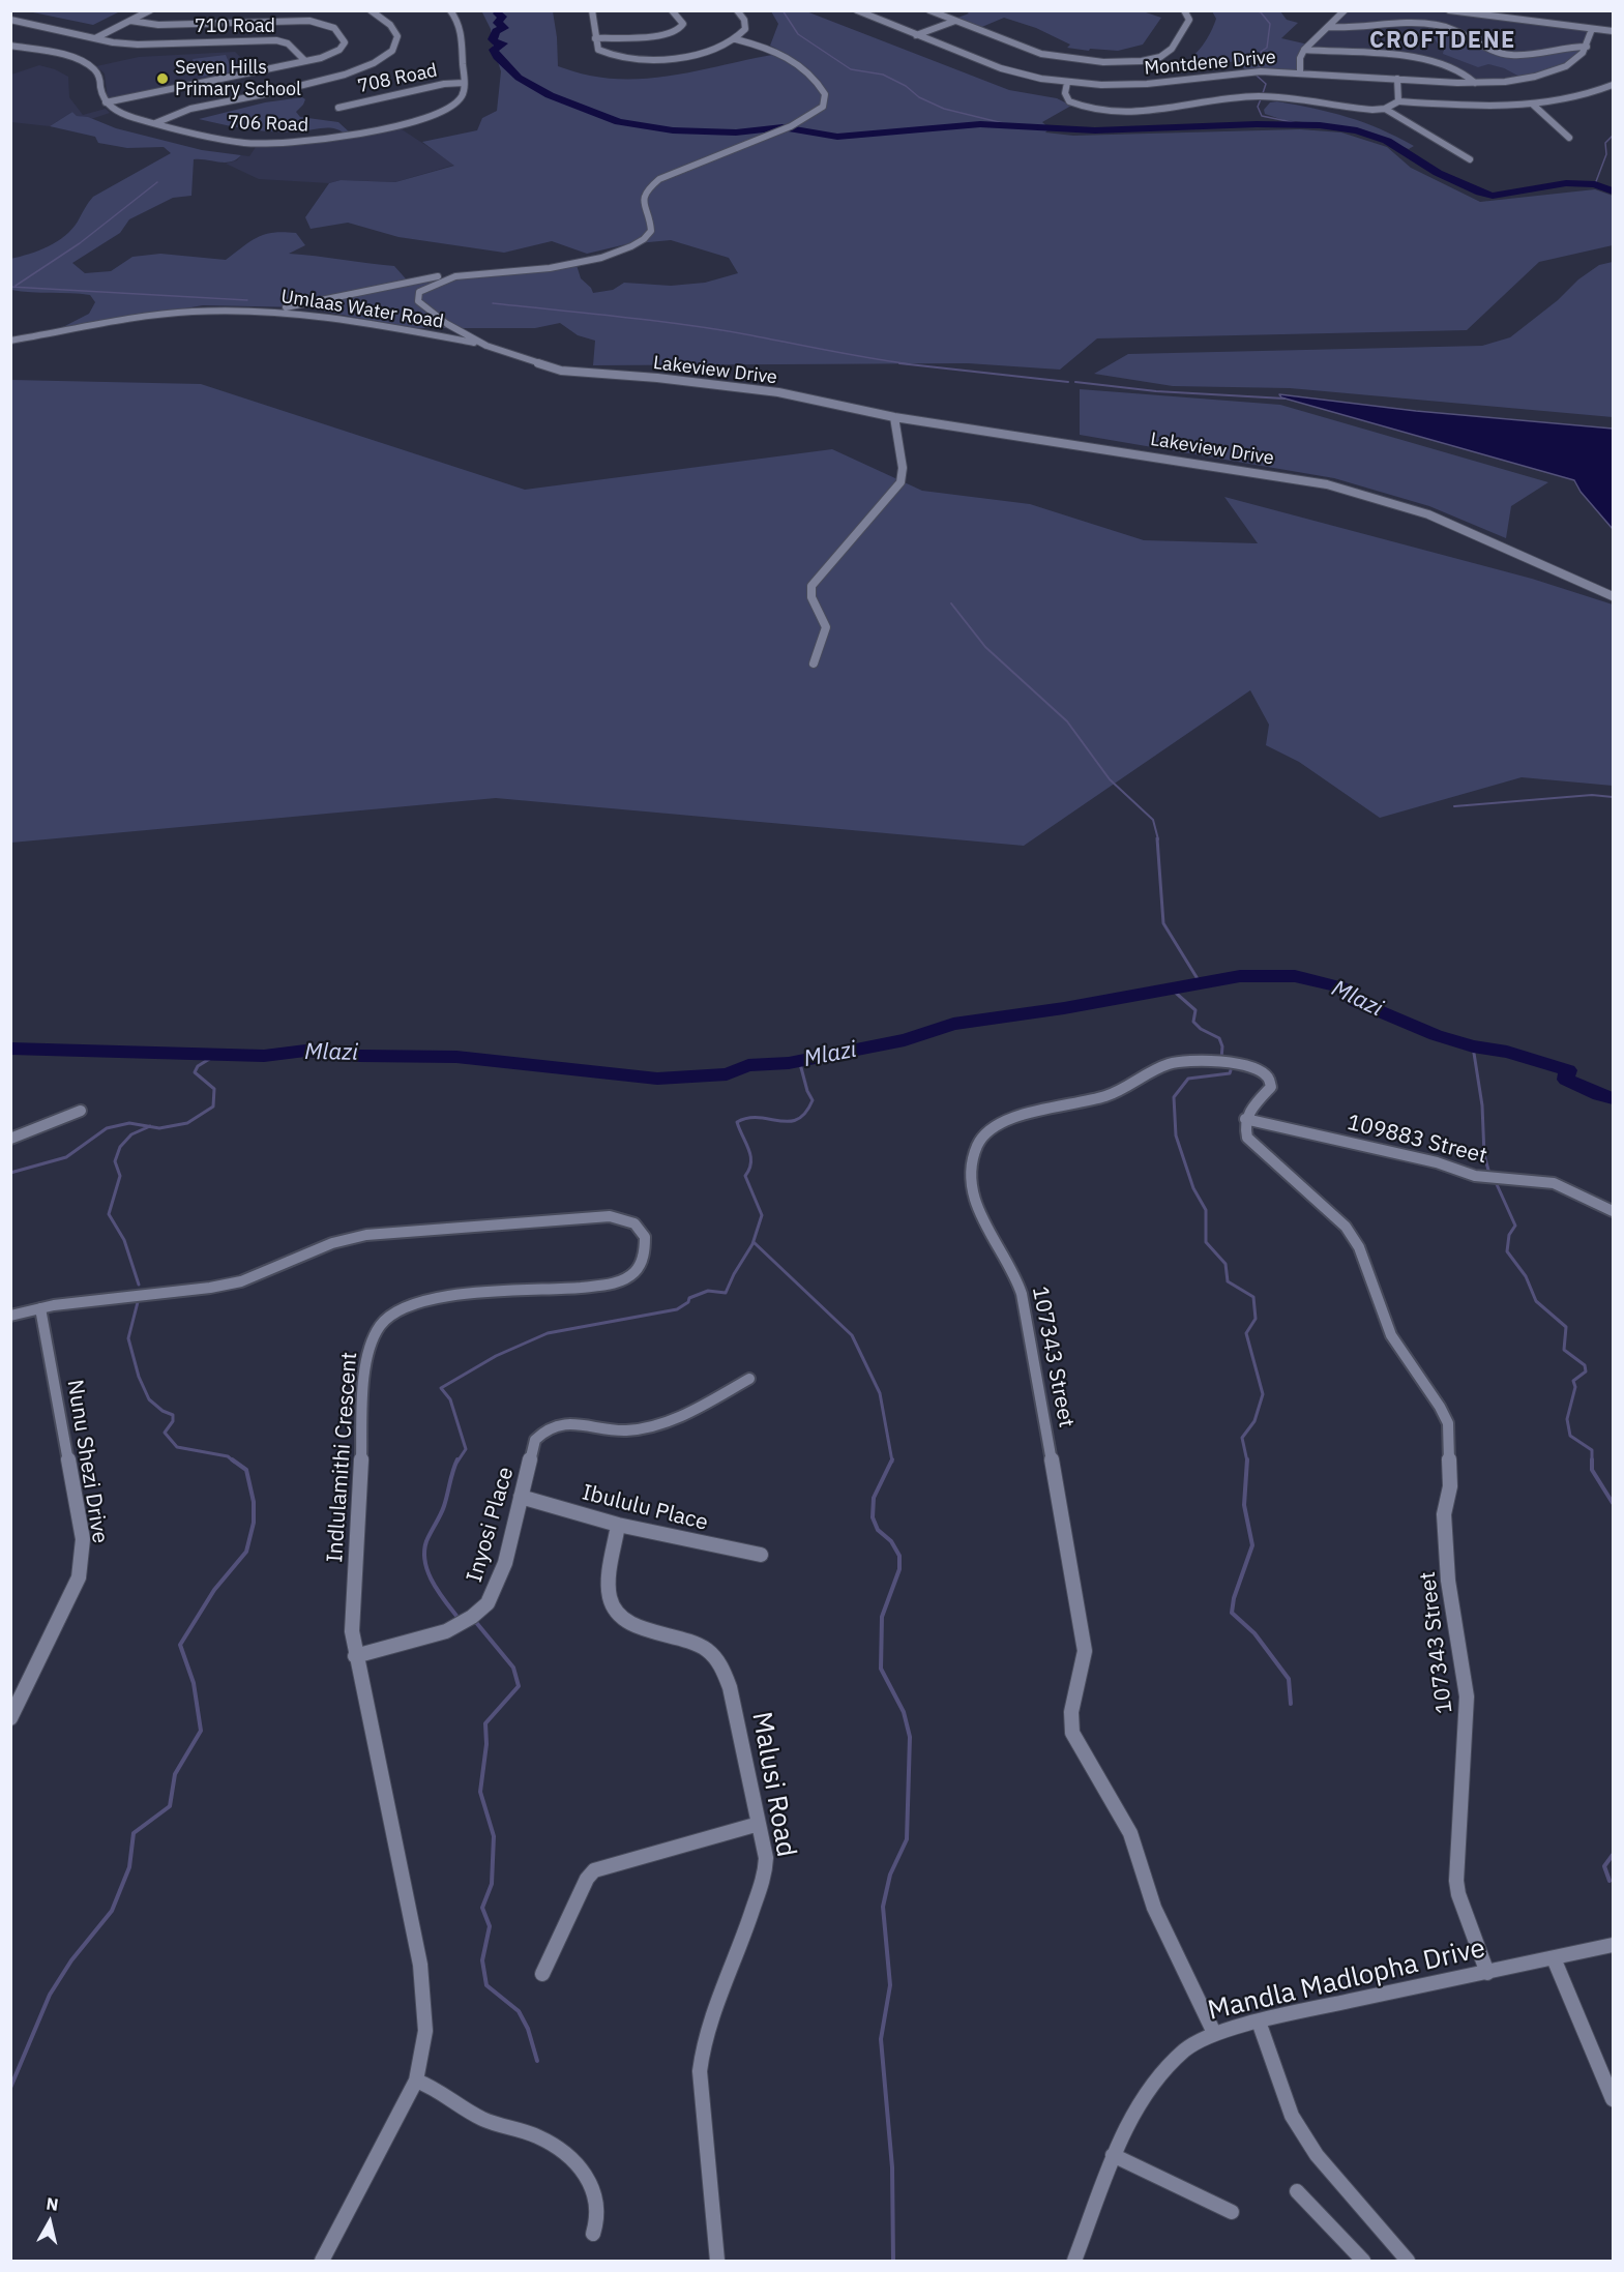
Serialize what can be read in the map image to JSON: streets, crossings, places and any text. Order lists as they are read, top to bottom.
{
  "streets": {
    "street": [
      "710 Road",
      "Montdene Drive",
      "708 Road",
      "706 Road",
      "Umlaas Water Road",
      "Lakeview Drive",
      "109883 Street",
      "107343 Street",
      "Indlulamithi Crescent",
      "Nunu Shezi Drive",
      "Ibululu Place",
      "Inyosi Place",
      "Malusi Road",
      "Mandla Madlopha Drive"
    ]
  },
  "crossings": [
    ["708 Road", "706 Road"],
    ["Umlaas Water Road", "Lakeview Drive"],
    ["109883 Street", "107343 Street"],
    ["107343 Street", "Mandla Madlopha Drive"],
    ["Indlulamithi Crescent", "Nunu Shezi Drive"],
    ["Indlulamithi Crescent", "Inyosi Place"],
    ["Ibululu Place", "Inyosi Place"],
    ["Ibululu Place", "Malusi Road"]
  ],
  "districts": ["CROFTDENE"],
  "water": ["Mlazi"],
  "places": ["Seven Hills Primary School"],
  "north": "top"
}
